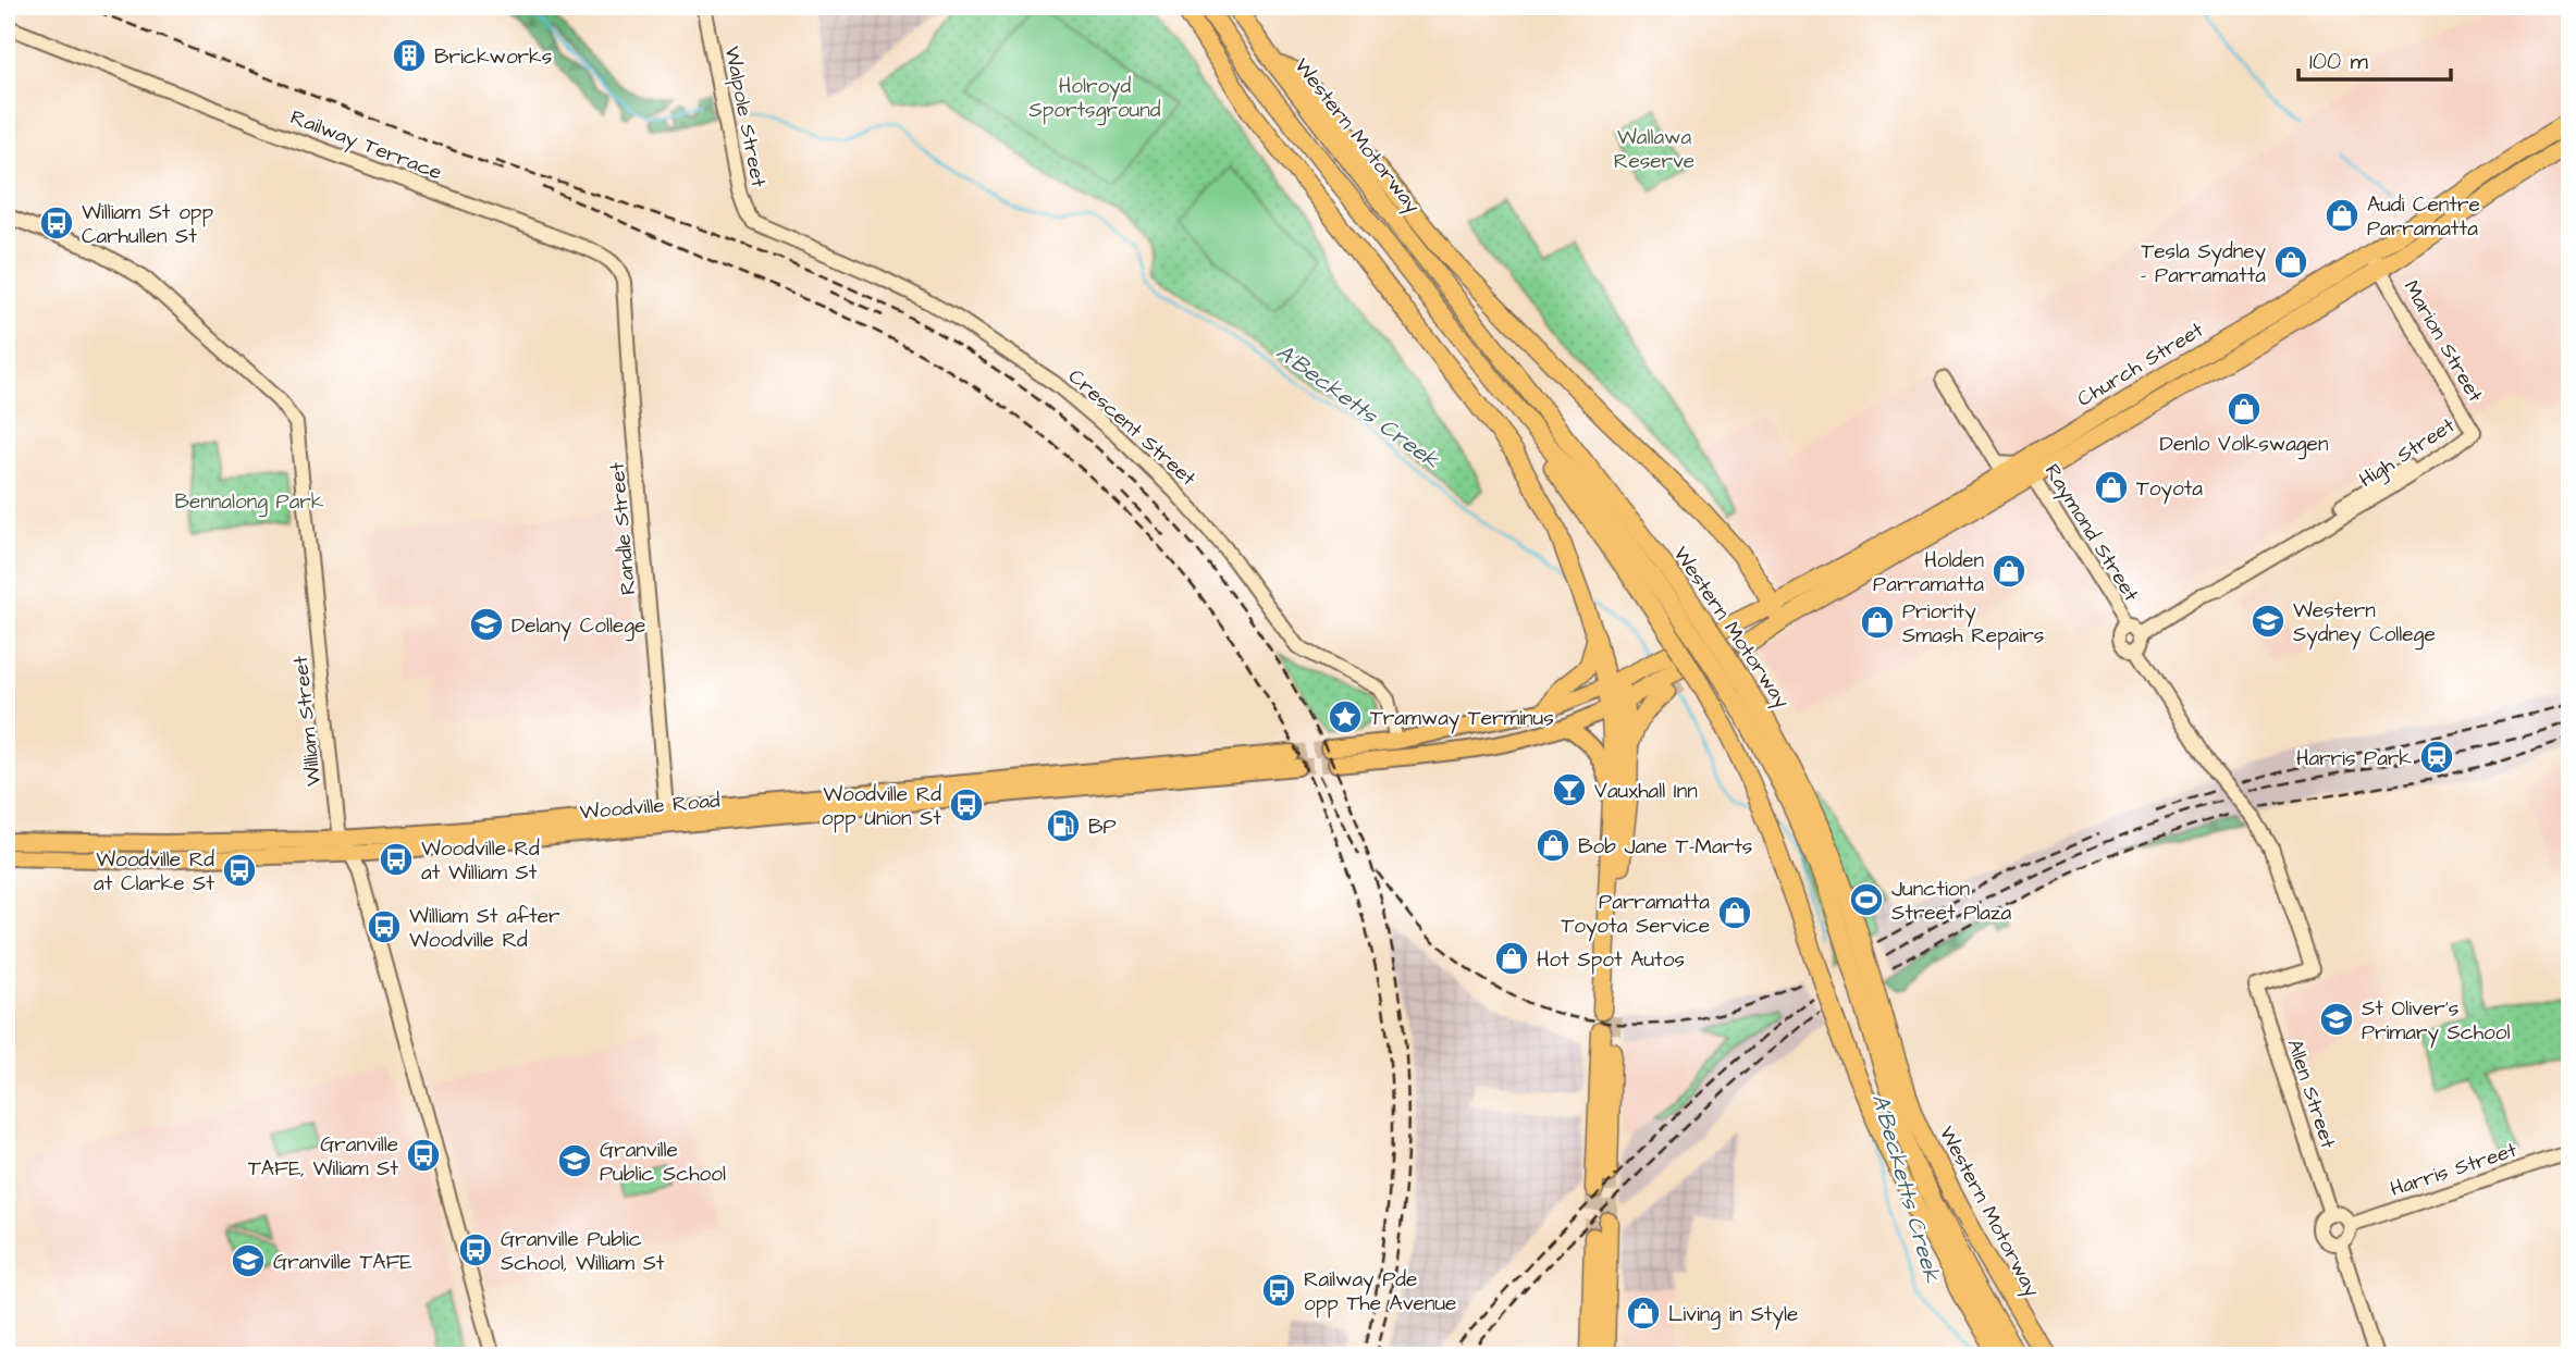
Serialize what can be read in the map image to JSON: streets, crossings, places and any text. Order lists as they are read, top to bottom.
{
  "streets": {
    "highway": ["Western Motorway", "Church Street"],
    "main road": ["Woodville Road"],
    "street": [
      "Walpole Street",
      "Railway Terrace",
      "Marion Street",
      "Crescent Street",
      "High Street",
      "Randle Street",
      "Raymond Street",
      "William Street",
      "Allen Street",
      "Harris Street"
    ]
  },
  "crossings": [
    ["Walpole Street", "Crescent Street"],
    ["Railway Terrace", "Randle Street"],
    ["Marion Street", "Church Street"],
    ["Marion Street", "High Street"],
    ["Church Street", "Raymond Street"],
    ["High Street", "Raymond Street"],
    ["High Street", "Allen Street"],
    ["Randle Street", "Woodville Road"],
    ["Raymond Street", "Allen Street"],
    ["William Street", "Woodville Road"],
    ["Allen Street", "Harris Street"]
  ],
  "water": ["A'Becketts Creek"],
  "parks": ["Holroyd Sportsground", "Wallawa Reserve", "Bennalong Park"],
  "places": {
    "building": ["Brickworks"],
    "shop": [
      "Audi Centre Parramatta",
      "Tesla Sydney - Parramatta",
      "Denlo Volkswagen",
      "Toyota",
      "Holden Parramatta",
      "Priority Smash Repairs",
      "Bob Jane T-Marts",
      "Parramatta Toyota Service",
      "Hot Spot Autos",
      "Living in Style"
    ],
    "bus stop": [
      "William St opp Carhullen St",
      "Woodville Rd opp Union St",
      "Woodville Rd at William St",
      "Woodville Rd at Clarke St",
      "William St after Woodville Rd",
      "Granville TAFE, Wiliam St",
      "Granville Public School, William St",
      "Railway Pde opp The Avenue"
    ],
    "school or university": [
      "Western Sydney College",
      "Delany College",
      "St Oliver's Primary School",
      "Granville Public School",
      "Granville TAFE"
    ],
    "place": ["Tramway Terminus"],
    "station": ["Harris Park"],
    "bar": ["Vauxhall Inn"],
    "fuel station": ["BP"],
    "sports": ["Junction Street Plaza"]
  },
  "scale_bar": "100 m"
}
